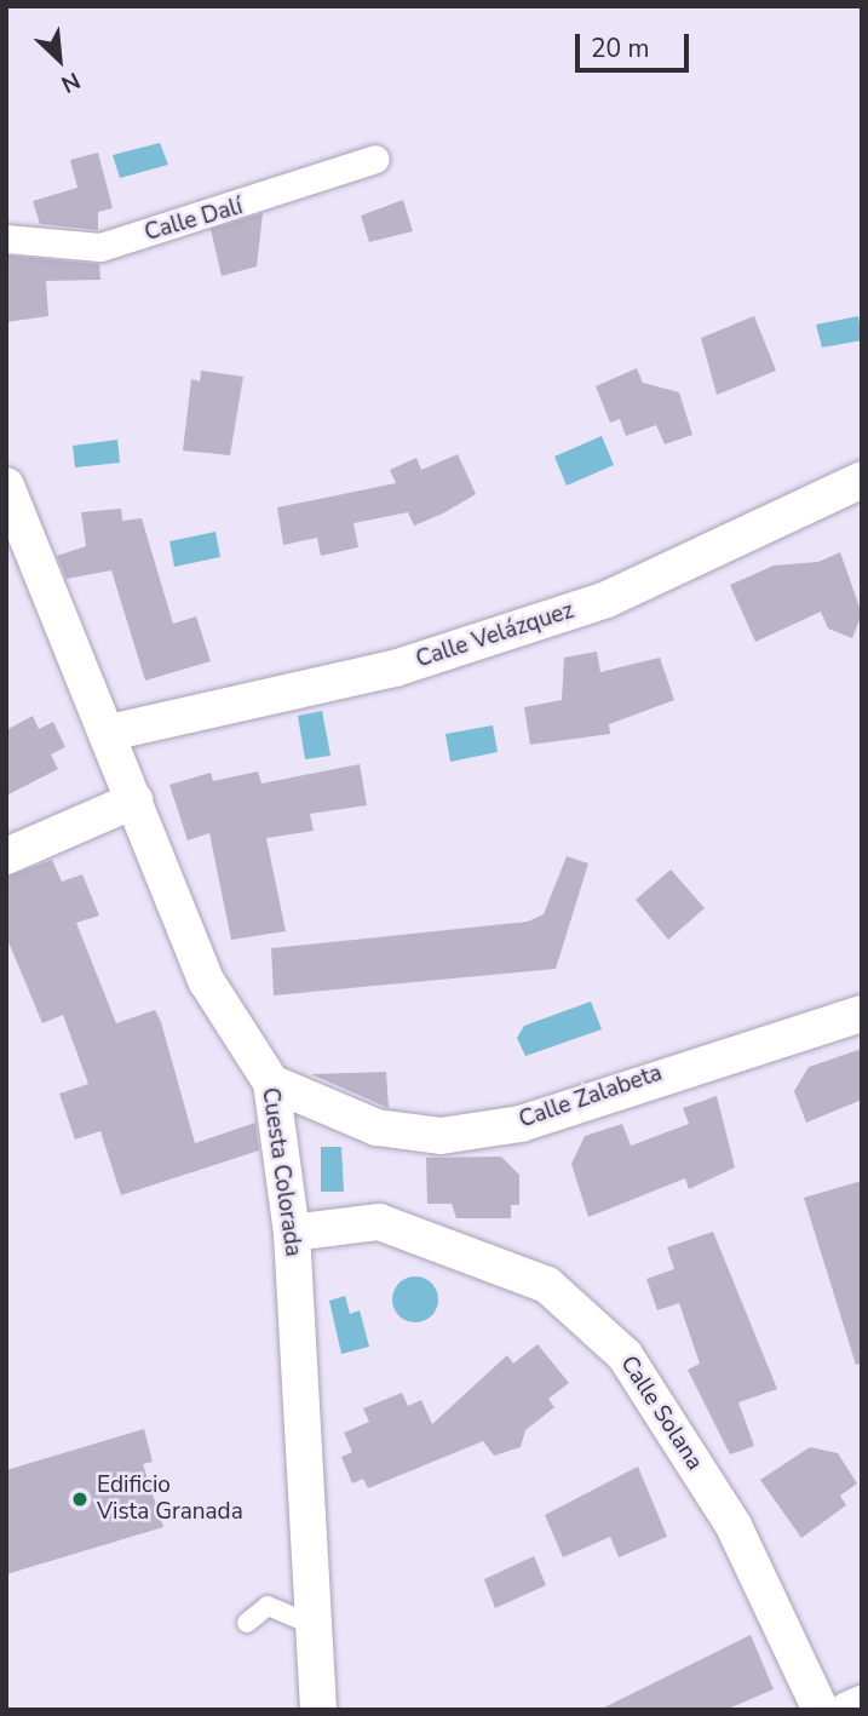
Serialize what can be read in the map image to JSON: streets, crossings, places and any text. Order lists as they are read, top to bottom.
{
  "streets": {
    "street": [
      "Calle Dalí",
      "Calle Velázquez",
      "Calle Zalabeta",
      "Cuesta Colorada",
      "Calle Solana"
    ]
  },
  "crossings": [
    ["Calle Velázquez", "Cuesta Colorada"],
    ["Calle Zalabeta", "Cuesta Colorada"],
    ["Cuesta Colorada", "Calle Solana"]
  ],
  "places": ["Edificio Vista Granada"],
  "scale_bar": "20 m",
  "north": "bottom right"
}
